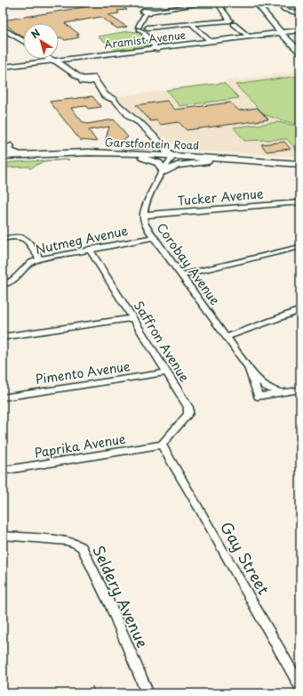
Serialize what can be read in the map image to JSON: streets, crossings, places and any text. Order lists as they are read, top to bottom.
{
  "streets": {
    "street": [
      "Aramist Avenue",
      "Garstfontein Road",
      "Tucker Avenue",
      "Nutmeg Avenue",
      "Corobay Avenue",
      "Saffron Avenue",
      "Pimento Avenue",
      "Paprika Avenue",
      "Gay Street",
      "Seldery Avenue"
    ]
  },
  "crossings": [
    ["Garstfontein Road", "Corobay Avenue"],
    ["Tucker Avenue", "Corobay Avenue"],
    ["Nutmeg Avenue", "Corobay Avenue"],
    ["Nutmeg Avenue", "Saffron Avenue"],
    ["Saffron Avenue", "Pimento Avenue"],
    ["Saffron Avenue", "Paprika Avenue"],
    ["Saffron Avenue", "Gay Street"],
    ["Paprika Avenue", "Gay Street"]
  ],
  "north": "top left"
}
